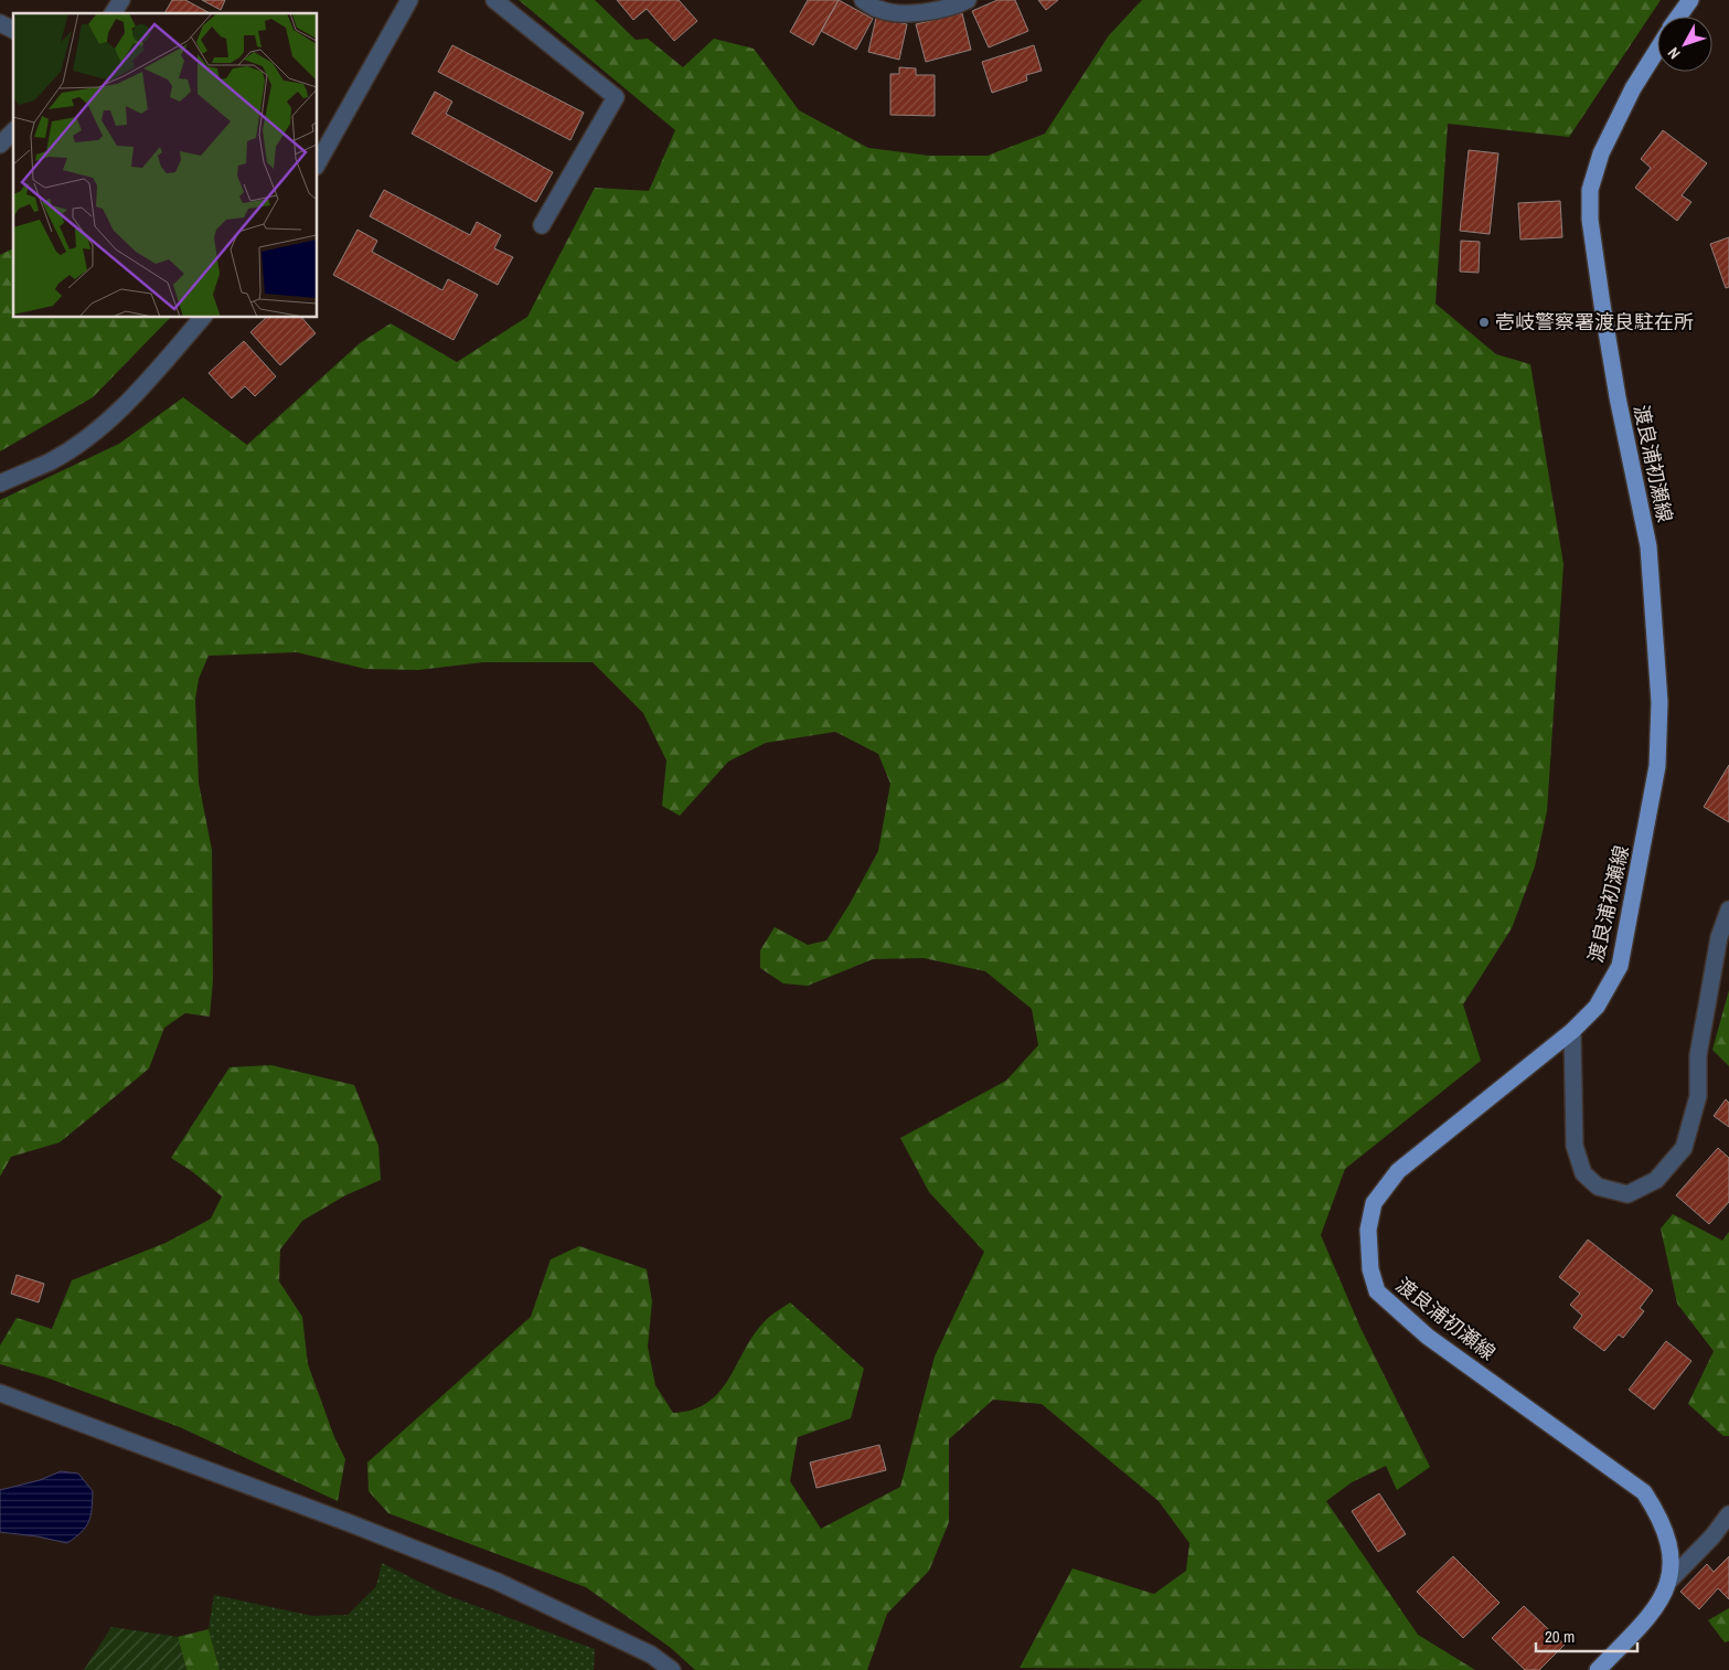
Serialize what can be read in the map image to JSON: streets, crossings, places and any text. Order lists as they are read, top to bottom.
{
  "streets": {
    "main road": ["渡良浦初瀬線"]
  },
  "places": ["壱岐警察署渡良駐在所"],
  "scale_bar": "20 m",
  "north": "bottom left"
}
